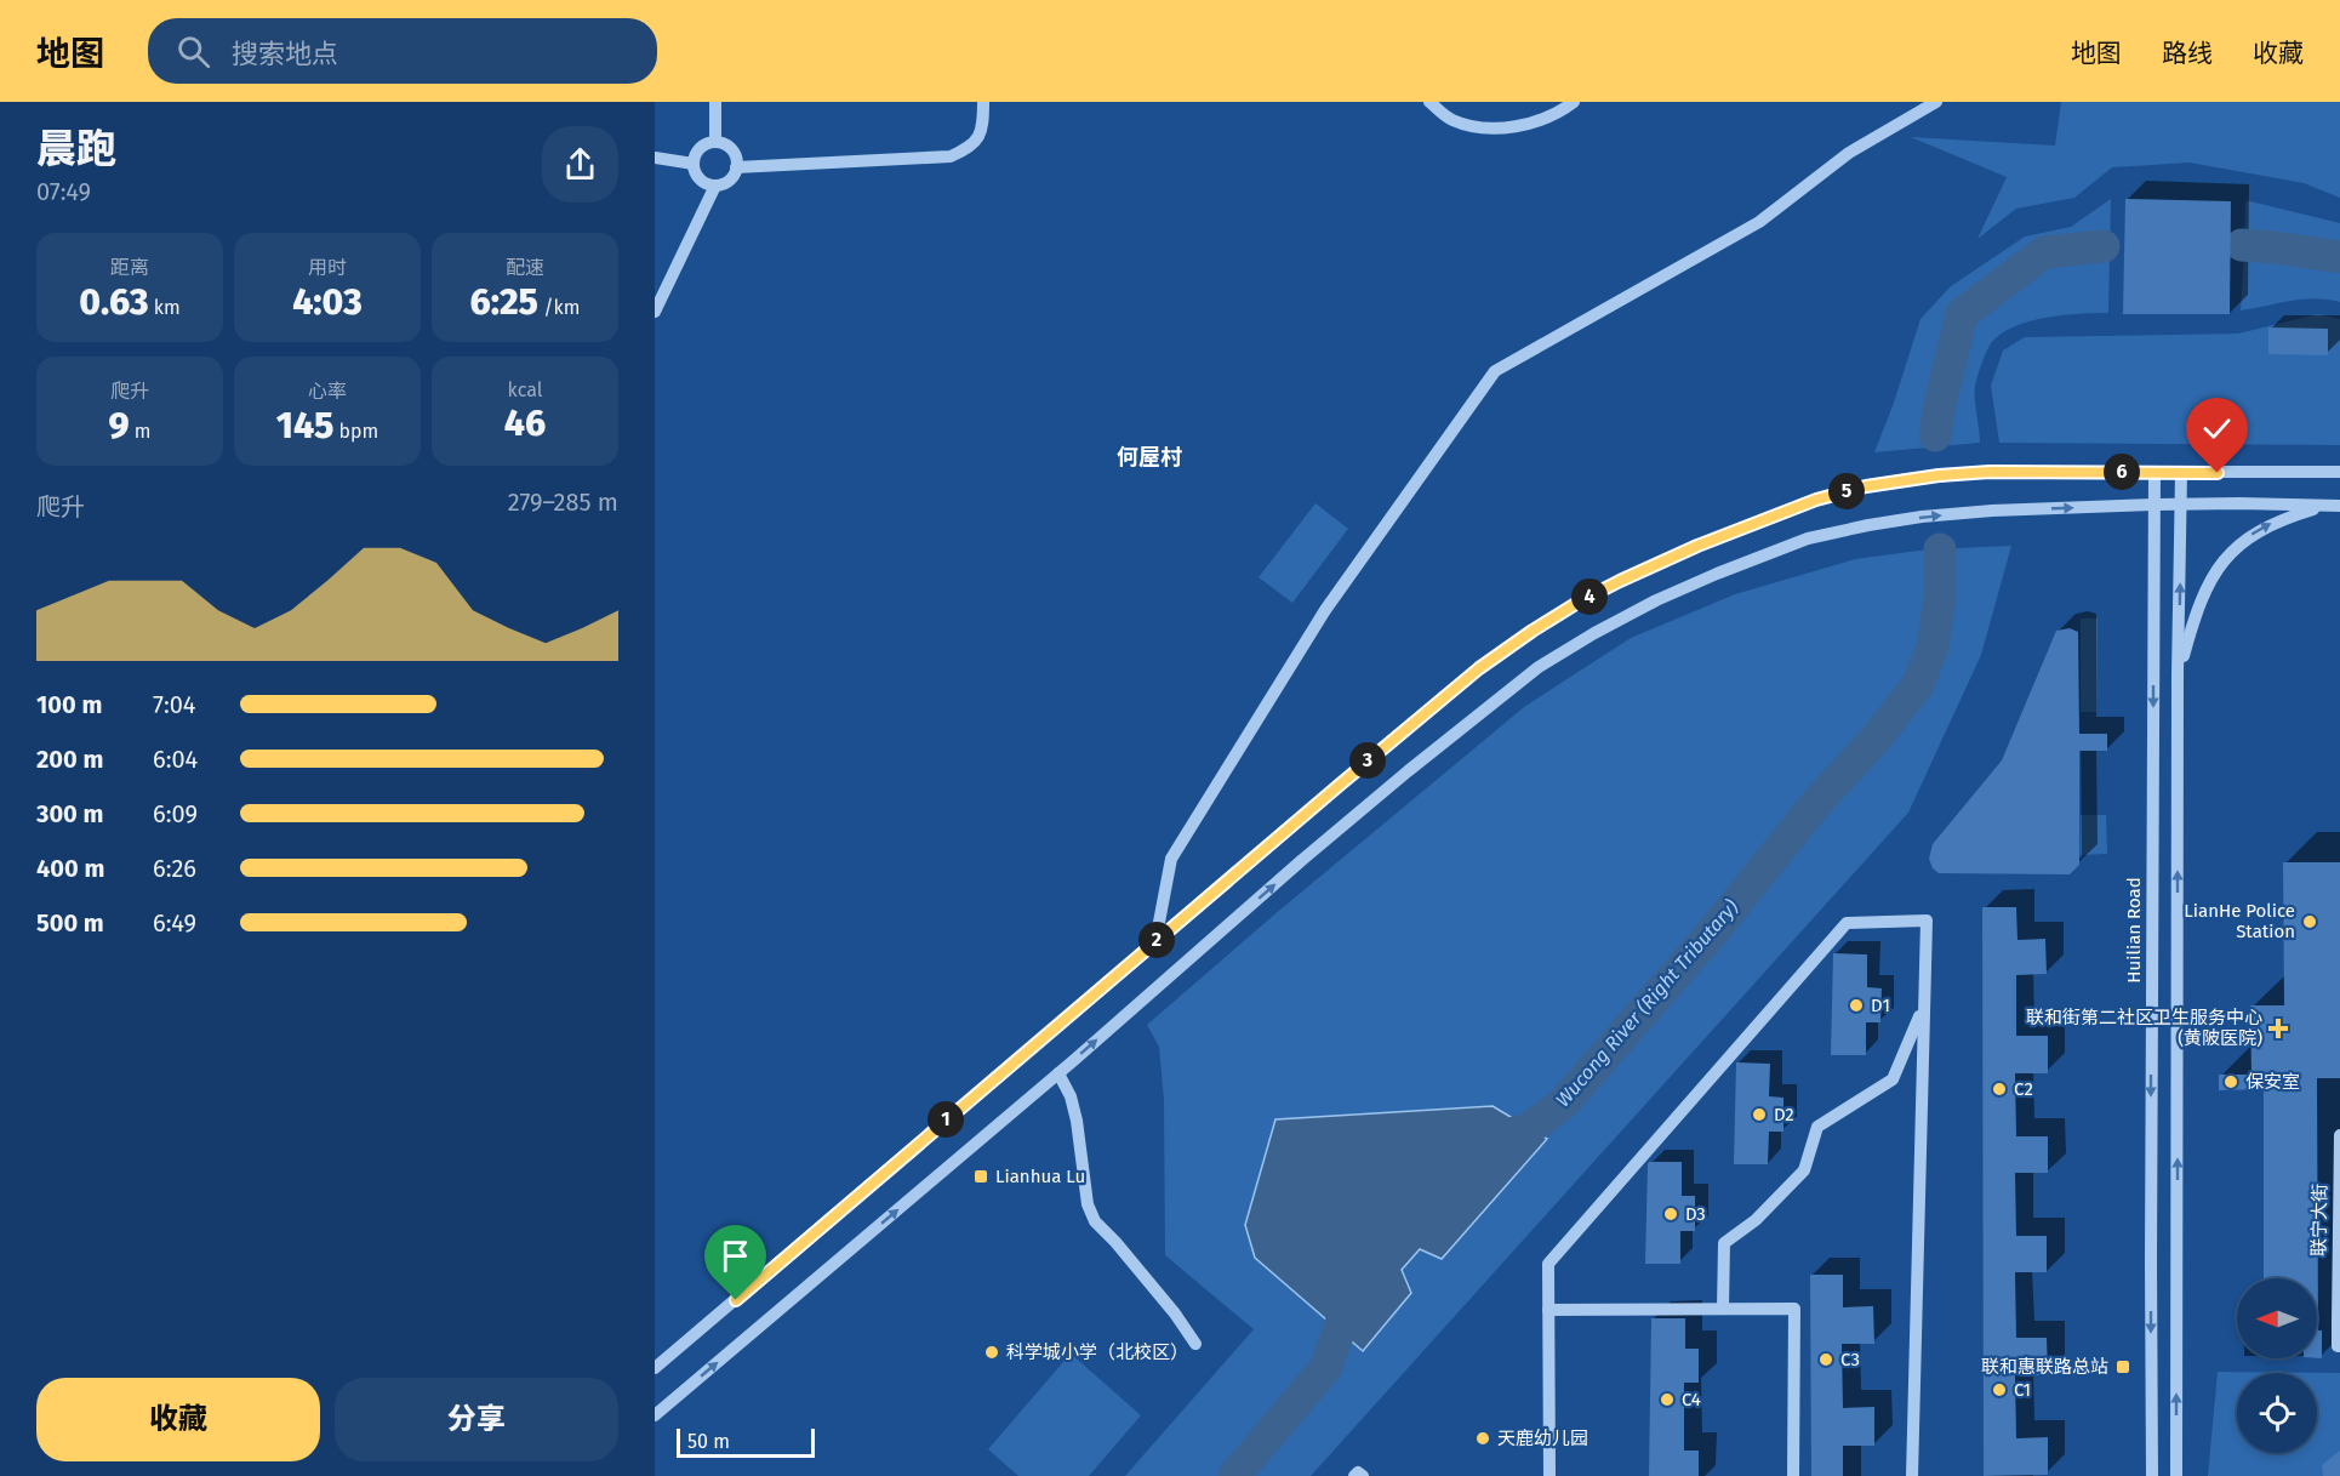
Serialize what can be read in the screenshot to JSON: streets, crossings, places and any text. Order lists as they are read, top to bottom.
{
  "streets": {
    "street": ["Huilian Road", "联宁大街"]
  },
  "districts": ["何屋村"],
  "water": ["Wucong River (Right Tributary)"],
  "places": {
    "other": [
      "LianHe Police Station",
      "D1",
      "保安室",
      "C2",
      "D2",
      "D3",
      "科学城小学（北校区）",
      "C3",
      "C1",
      "C4",
      "天鹿幼儿园"
    ],
    "health": ["联和街第二社区卫生服务中心 (黄陂医院)"],
    "transit": ["Lianhua Lu", "联和惠联路总站"]
  },
  "scale_bar": "50 m",
  "north": "left",
  "page": {
    "header": "地图",
    "search": "搜索地点",
    "nav": ["地图", "路线", "收藏"],
    "heading": ["晨跑", "07:49"],
    "stats": [
      ["距离", "0.63 km"],
      ["用时", "4:03"],
      ["配速", "6:25 /km"],
      ["爬升", "9 m"],
      ["心率", "145 bpm"],
      ["kcal", "46"]
    ],
    "pins": [
      "6",
      "5",
      "4",
      "3",
      "2",
      "1"
    ],
    "chart": ["爬升", "279–285 m"],
    "list": [
      {
        "name": "100 m",
        "note": "7:04"
      },
      {
        "name": "200 m",
        "note": "6:04"
      },
      {
        "name": "300 m",
        "note": "6:09"
      },
      {
        "name": "400 m",
        "note": "6:26"
      },
      {
        "name": "500 m",
        "note": "6:49"
      }
    ],
    "buttons": ["收藏", "分享"],
    "scale": "50 m"
  }
}
